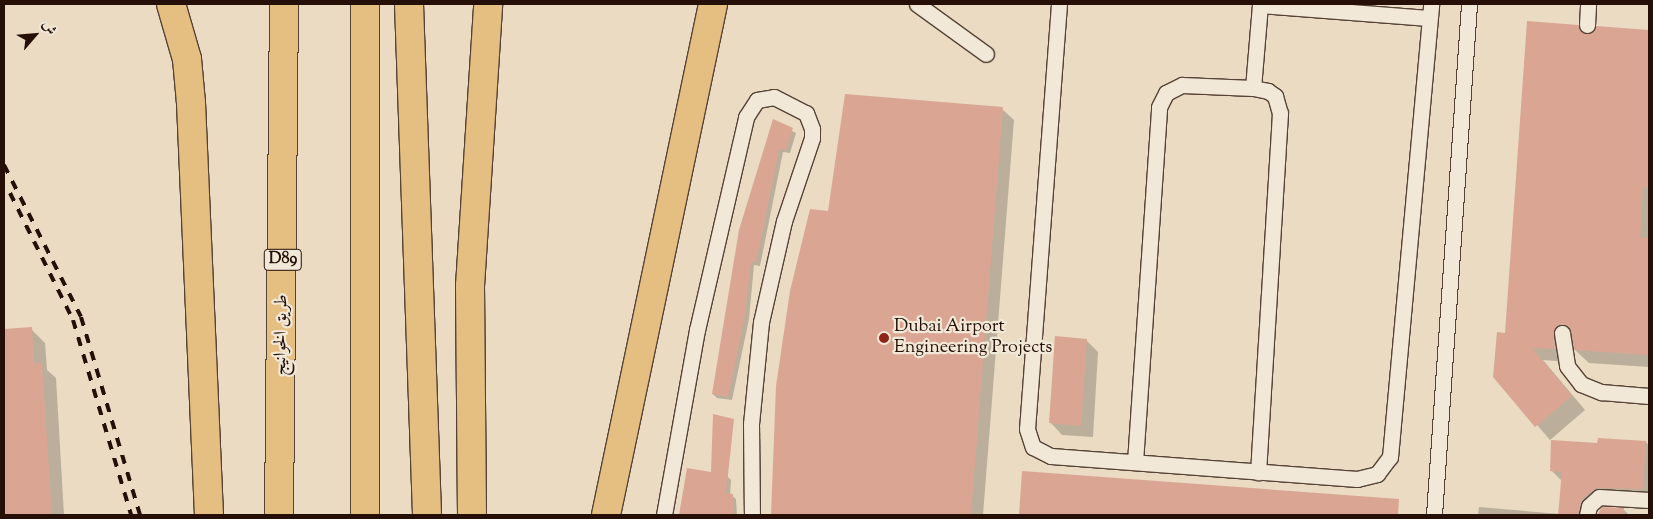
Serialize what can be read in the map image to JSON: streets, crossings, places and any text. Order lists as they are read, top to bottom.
{
  "streets": {
    "main road": ["D89", "طريق الخوانيج"]
  },
  "places": ["Dubai Airport Engineering Projects"],
  "north": "top right"
}
